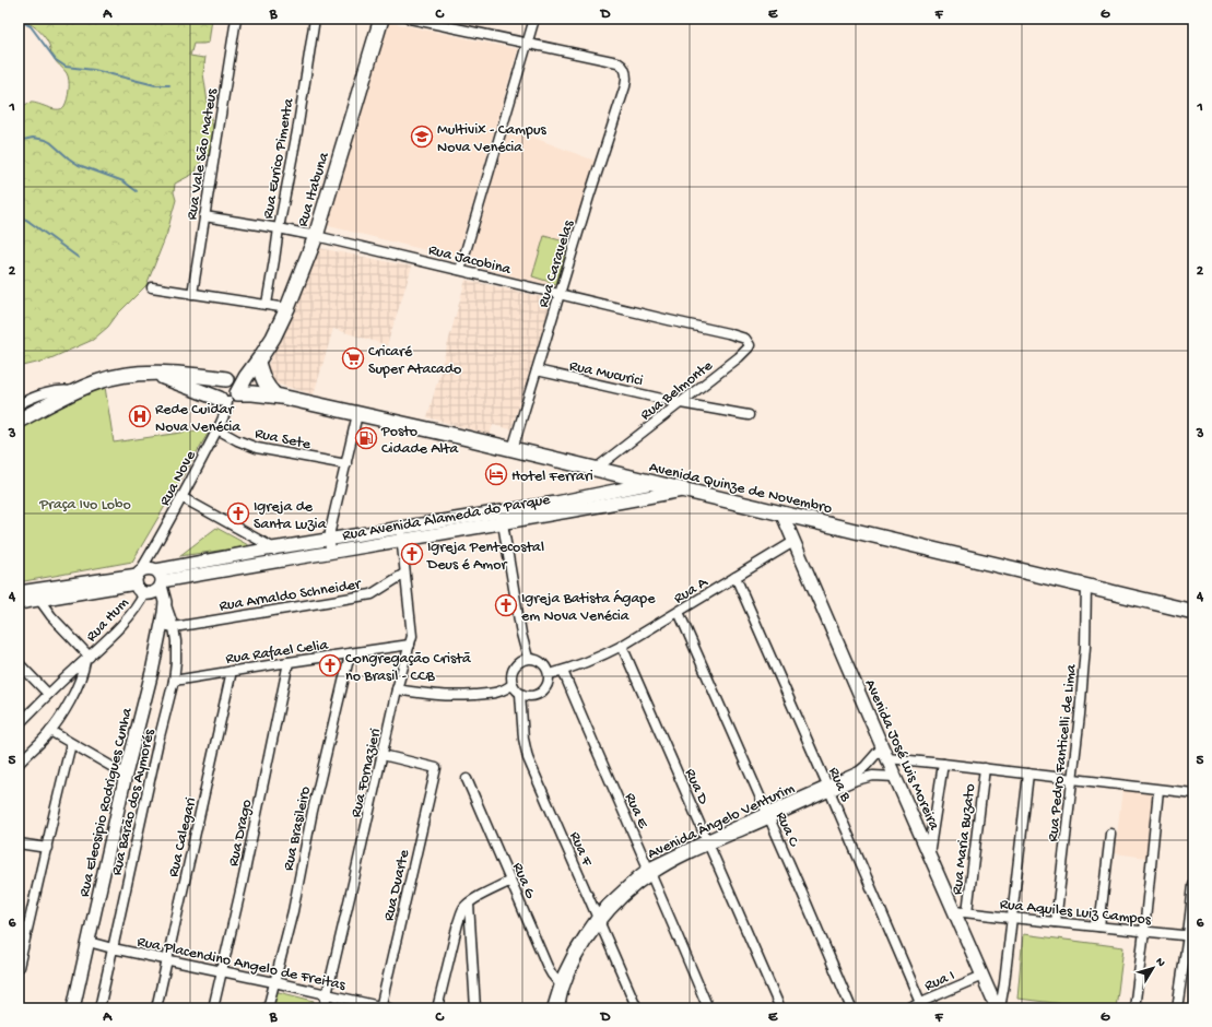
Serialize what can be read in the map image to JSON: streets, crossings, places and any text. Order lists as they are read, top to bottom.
{
  "streets": {
    "main road": ["Rua Itabuna", "Avenida Quinze de Novembro"],
    "street": [
      "Rua Vale São Mateus",
      "Rua Eurico Pimenta",
      "Rua Jacobina",
      "Rua Caravelas",
      "Rua Mucurici",
      "Rua Belmonte",
      "Rua Sete",
      "Rua Nove",
      "Rua Avenida Alameda do Parque",
      "Rua A",
      "Rua Arnaldo Schneider",
      "Rua Hum",
      "Rua Rafael Celia",
      "Rua Pedro Fanticelli de Lima",
      "Avenida José Luis Moreira",
      "Rua Fornazieri",
      "Rua B",
      "Rua D",
      "Rua Eleosipio Rodrigues Cunha",
      "Rua Barão dos Aymorés",
      "Rua E",
      "Avenida Ângelo Venturim",
      "Rua Brasileiro",
      "Rua C",
      "Rua Drago",
      "Rua Calegari",
      "Rua Maria Buzato",
      "Rua F",
      "Rua G",
      "Rua Duarte",
      "Rua Aquiles Luiz Campos",
      "Rua Placendino Angelo de Freitas",
      "Rua I"
    ]
  },
  "crossings": [
    ["Rua Vale São Mateus", "Rua Jacobina"],
    ["Rua Eurico Pimenta", "Rua Jacobina"],
    ["Rua Itabuna", "Rua Jacobina"],
    ["Rua Jacobina", "Rua Caravelas"],
    ["Rua Jacobina", "Rua Belmonte"],
    ["Rua Caravelas", "Rua Mucurici"],
    ["Rua Caravelas", "Avenida Quinze de Novembro"],
    ["Rua Mucurici", "Rua Belmonte"],
    ["Rua Belmonte", "Avenida Quinze de Novembro"],
    ["Rua Sete", "Rua Nove"],
    ["Rua Nove", "Avenida Quinze de Novembro"],
    ["Rua Nove", "Rua Avenida Alameda do Parque"],
    ["Rua Nove", "Rua Hum"],
    ["Avenida Quinze de Novembro", "Rua Avenida Alameda do Parque"],
    ["Avenida Quinze de Novembro", "Rua Pedro Fanticelli de Lima"],
    ["Avenida Quinze de Novembro", "Avenida José Luis Moreira"],
    ["Rua Avenida Alameda do Parque", "Rua Hum"],
    ["Rua Avenida Alameda do Parque", "Rua Fornazieri"],
    ["Rua A", "Avenida José Luis Moreira"],
    ["Rua A", "Rua B"],
    ["Rua A", "Rua D"],
    ["Rua A", "Rua E"],
    ["Rua A", "Rua C"],
    ["Rua A", "Rua F"],
    ["Rua Arnaldo Schneider", "Rua Fornazieri"],
    ["Rua Arnaldo Schneider", "Rua Barão dos Aymorés"],
    ["Rua Rafael Celia", "Rua Fornazieri"],
    ["Rua Rafael Celia", "Rua Barão dos Aymorés"],
    ["Rua Rafael Celia", "Rua Brasileiro"],
    ["Rua Rafael Celia", "Rua Drago"],
    ["Rua Rafael Celia", "Rua Calegari"],
    ["Rua Pedro Fanticelli de Lima", "Rua Aquiles Luiz Campos"],
    ["Avenida José Luis Moreira", "Avenida Ângelo Venturim"],
    ["Avenida José Luis Moreira", "Rua Maria Buzato"],
    ["Avenida José Luis Moreira", "Rua Aquiles Luiz Campos"],
    ["Avenida José Luis Moreira", "Rua I"],
    ["Rua Fornazieri", "Rua Duarte"],
    ["Rua Fornazieri", "Rua Placendino Angelo de Freitas"],
    ["Rua B", "Avenida Ângelo Venturim"],
    ["Rua B", "Rua I"],
    ["Rua D", "Avenida Ângelo Venturim"],
    ["Rua Eleosipio Rodrigues Cunha", "Rua Barão dos Aymorés"],
    ["Rua Eleosipio Rodrigues Cunha", "Rua Placendino Angelo de Freitas"],
    ["Rua Barão dos Aymorés", "Rua Placendino Angelo de Freitas"],
    ["Rua E", "Avenida Ângelo Venturim"],
    ["Avenida Ângelo Venturim", "Rua C"],
    ["Avenida Ângelo Venturim", "Rua F"],
    ["Avenida Ângelo Venturim", "Rua G"],
    ["Rua Brasileiro", "Rua Placendino Angelo de Freitas"],
    ["Rua Drago", "Rua Placendino Angelo de Freitas"],
    ["Rua Calegari", "Rua Placendino Angelo de Freitas"],
    ["Rua Maria Buzato", "Rua Aquiles Luiz Campos"],
    ["Rua Duarte", "Rua Placendino Angelo de Freitas"]
  ],
  "parks": ["Praça Ivo Lobo"],
  "places": {
    "school or university": ["Multivix - Campus Nova Venécia"],
    "supermarket": ["Cricaré Super Atacado"],
    "hospital": ["Rede Cuidar Nova Venécia"],
    "fuel station": ["Posto Cidade Alta"],
    "hotel": ["Hotel Ferrari"],
    "church": [
      "Igreja de Santa Luzia",
      "Igreja Pentecostal Deus é Amor",
      "Igreja Batista Ágape em Nova Venécia",
      "Congregação Cristã no Brasil - CCB"
    ]
  },
  "north": "top right",
  "grid": {
    "columns": [
      "A",
      "B",
      "C",
      "D",
      "E",
      "F",
      "G"
    ],
    "rows": [
      "1",
      "2",
      "3",
      "4",
      "5",
      "6"
    ]
  }
}
